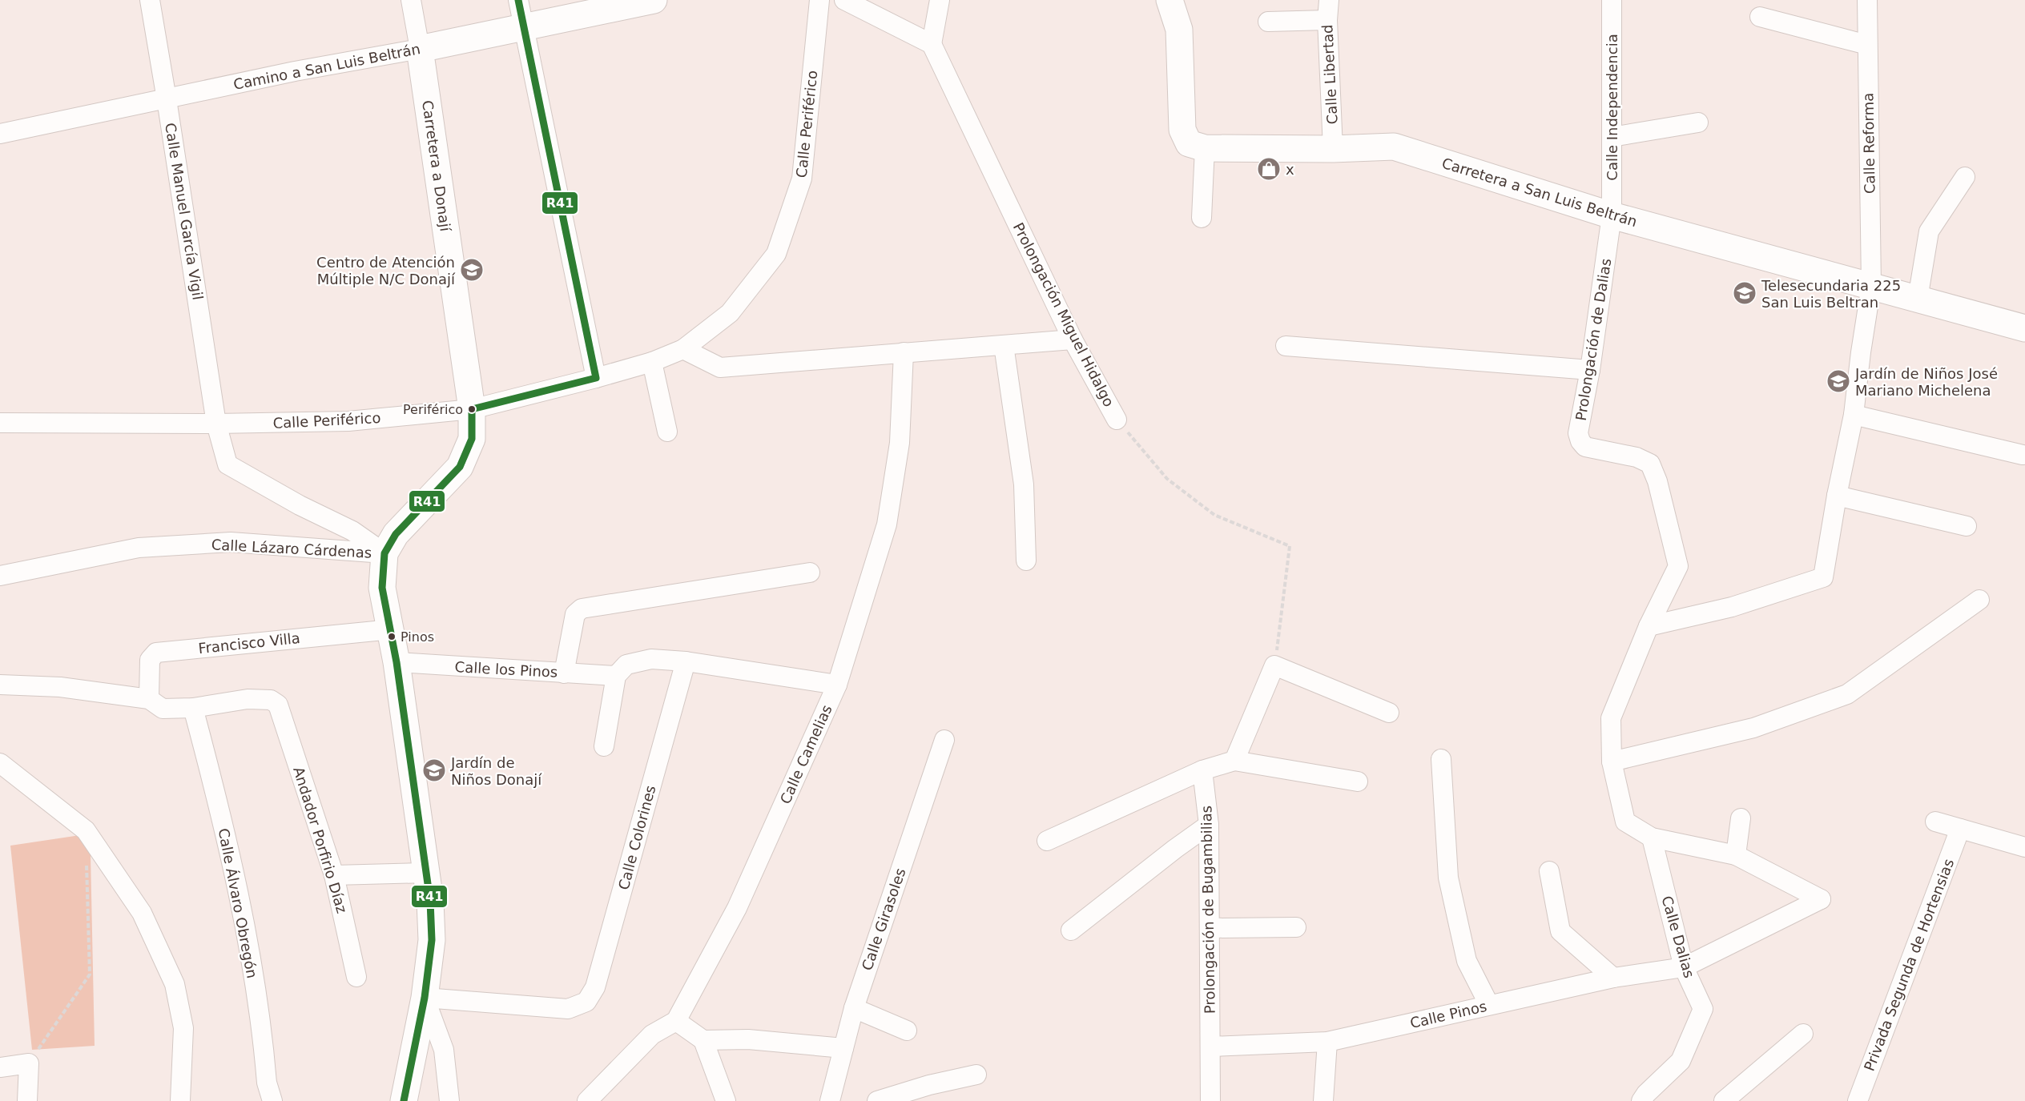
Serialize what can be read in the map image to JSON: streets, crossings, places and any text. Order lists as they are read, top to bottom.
{
  "streets": {
    "main road": ["Camino a San Luis Beltrán", "Carretera a Donají", "Carretera a San Luis Beltrán"],
    "street": [
      "Calle Libertad",
      "Calle Independencia",
      "Calle Periférico",
      "Calle Reforma",
      "Calle Manuel García Vigil",
      "Prolongación Miguel Hidalgo",
      "Prolongación de Dalias",
      "Calle Lázaro Cárdenas",
      "Francisco Villa",
      "Calle los Pinos",
      "Calle Camelias",
      "Calle Colorines",
      "Andador Porfirio Díaz",
      "Calle Álvaro Obregón",
      "Prolongación de Bugambilias",
      "Calle Girasoles",
      "Calle Dalias",
      "Privada Segunda de Hortensias",
      "Calle Pinos"
    ]
  },
  "crossings": [
    ["Camino a San Luis Beltrán", "Carretera a Donají"],
    ["Camino a San Luis Beltrán", "Calle Manuel García Vigil"],
    ["Calle Libertad", "Carretera a San Luis Beltrán"],
    ["Calle Independencia", "Carretera a San Luis Beltrán"],
    ["Calle Independencia", "Prolongación de Dalias"],
    ["Calle Periférico", "Carretera a Donají"],
    ["Calle Periférico", "Calle Manuel García Vigil"],
    ["Calle Reforma", "Carretera a San Luis Beltrán"],
    ["Calle Reforma", "Prolongación de Dalias"],
    ["Carretera a Donají", "Calle Manuel García Vigil"],
    ["Carretera a Donají", "Calle Lázaro Cárdenas"],
    ["Carretera a Donají", "Francisco Villa"],
    ["Carretera a Donají", "Calle los Pinos"],
    ["Carretera a Donají", "Calle Colorines"],
    ["Carretera a San Luis Beltrán", "Prolongación de Dalias"],
    ["Calle Manuel García Vigil", "Calle Lázaro Cárdenas"],
    ["Prolongación de Dalias", "Calle Dalias"],
    ["Prolongación de Dalias", "Calle Pinos"],
    ["Andador Porfirio Díaz", "Calle Álvaro Obregón"],
    ["Prolongación de Bugambilias", "Calle Pinos"],
    ["Calle Dalias", "Calle Pinos"]
  ],
  "places": {
    "shop": ["x"],
    "school or university": [
      "Centro de Atención Múltiple N/C Donají",
      "Telesecundaria 225 San Luis Beltran",
      "Jardín de Niños José Mariano Michelena",
      "Jardín de Niños Donají"
    ],
    "other": ["Periférico", "Pinos"]
  },
  "lines": ["transit line R41"]
}
